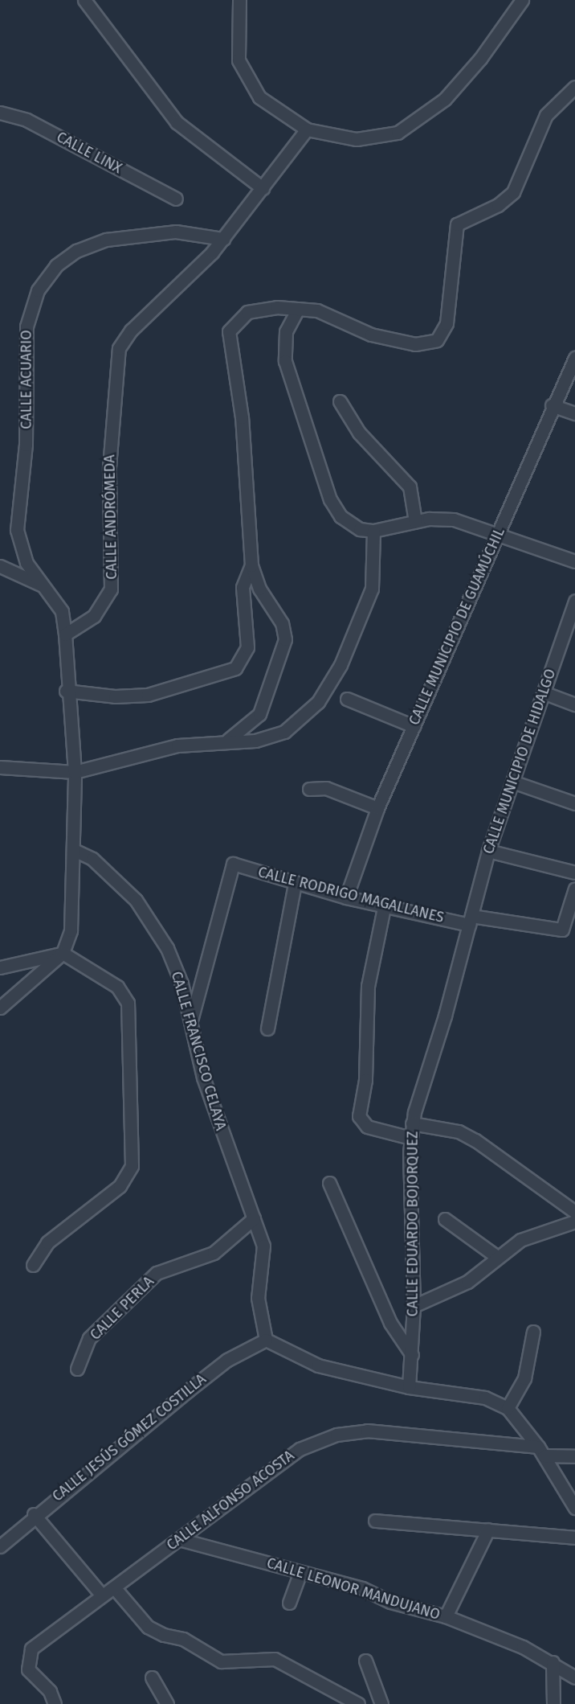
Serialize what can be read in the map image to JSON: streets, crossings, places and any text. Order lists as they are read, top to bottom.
{
  "streets": {
    "street": [
      "CALLE LINX",
      "CALLE ACUARIO",
      "CALLE ANDRÓMEDA",
      "CALLE MUNICIPIO DE GUAMÚCHIL",
      "CALLE MUNICIPIO DE HIDALGO",
      "CALLE RODRIGO MAGALLANES",
      "CALLE FRANCISCO CELAYA",
      "CALLE EDUARDO BOJORQUEZ",
      "CALLE PERLA",
      "CALLE JESÚS GÓMEZ COSTILLA",
      "CALLE ALFONSO ACOSTA",
      "CALLE LEONOR MANDUJANO"
    ]
  },
  "crossings": [
    ["CALLE ACUARIO", "CALLE ANDRÓMEDA"],
    ["CALLE MUNICIPIO DE GUAMÚCHIL", "CALLE RODRIGO MAGALLANES"],
    ["CALLE MUNICIPIO DE HIDALGO", "CALLE RODRIGO MAGALLANES"],
    ["CALLE MUNICIPIO DE HIDALGO", "CALLE EDUARDO BOJORQUEZ"],
    ["CALLE RODRIGO MAGALLANES", "CALLE FRANCISCO CELAYA"],
    ["CALLE RODRIGO MAGALLANES", "CALLE EDUARDO BOJORQUEZ"],
    ["CALLE FRANCISCO CELAYA", "CALLE PERLA"],
    ["CALLE FRANCISCO CELAYA", "CALLE JESÚS GÓMEZ COSTILLA"],
    ["CALLE ALFONSO ACOSTA", "CALLE LEONOR MANDUJANO"]
  ]
}
